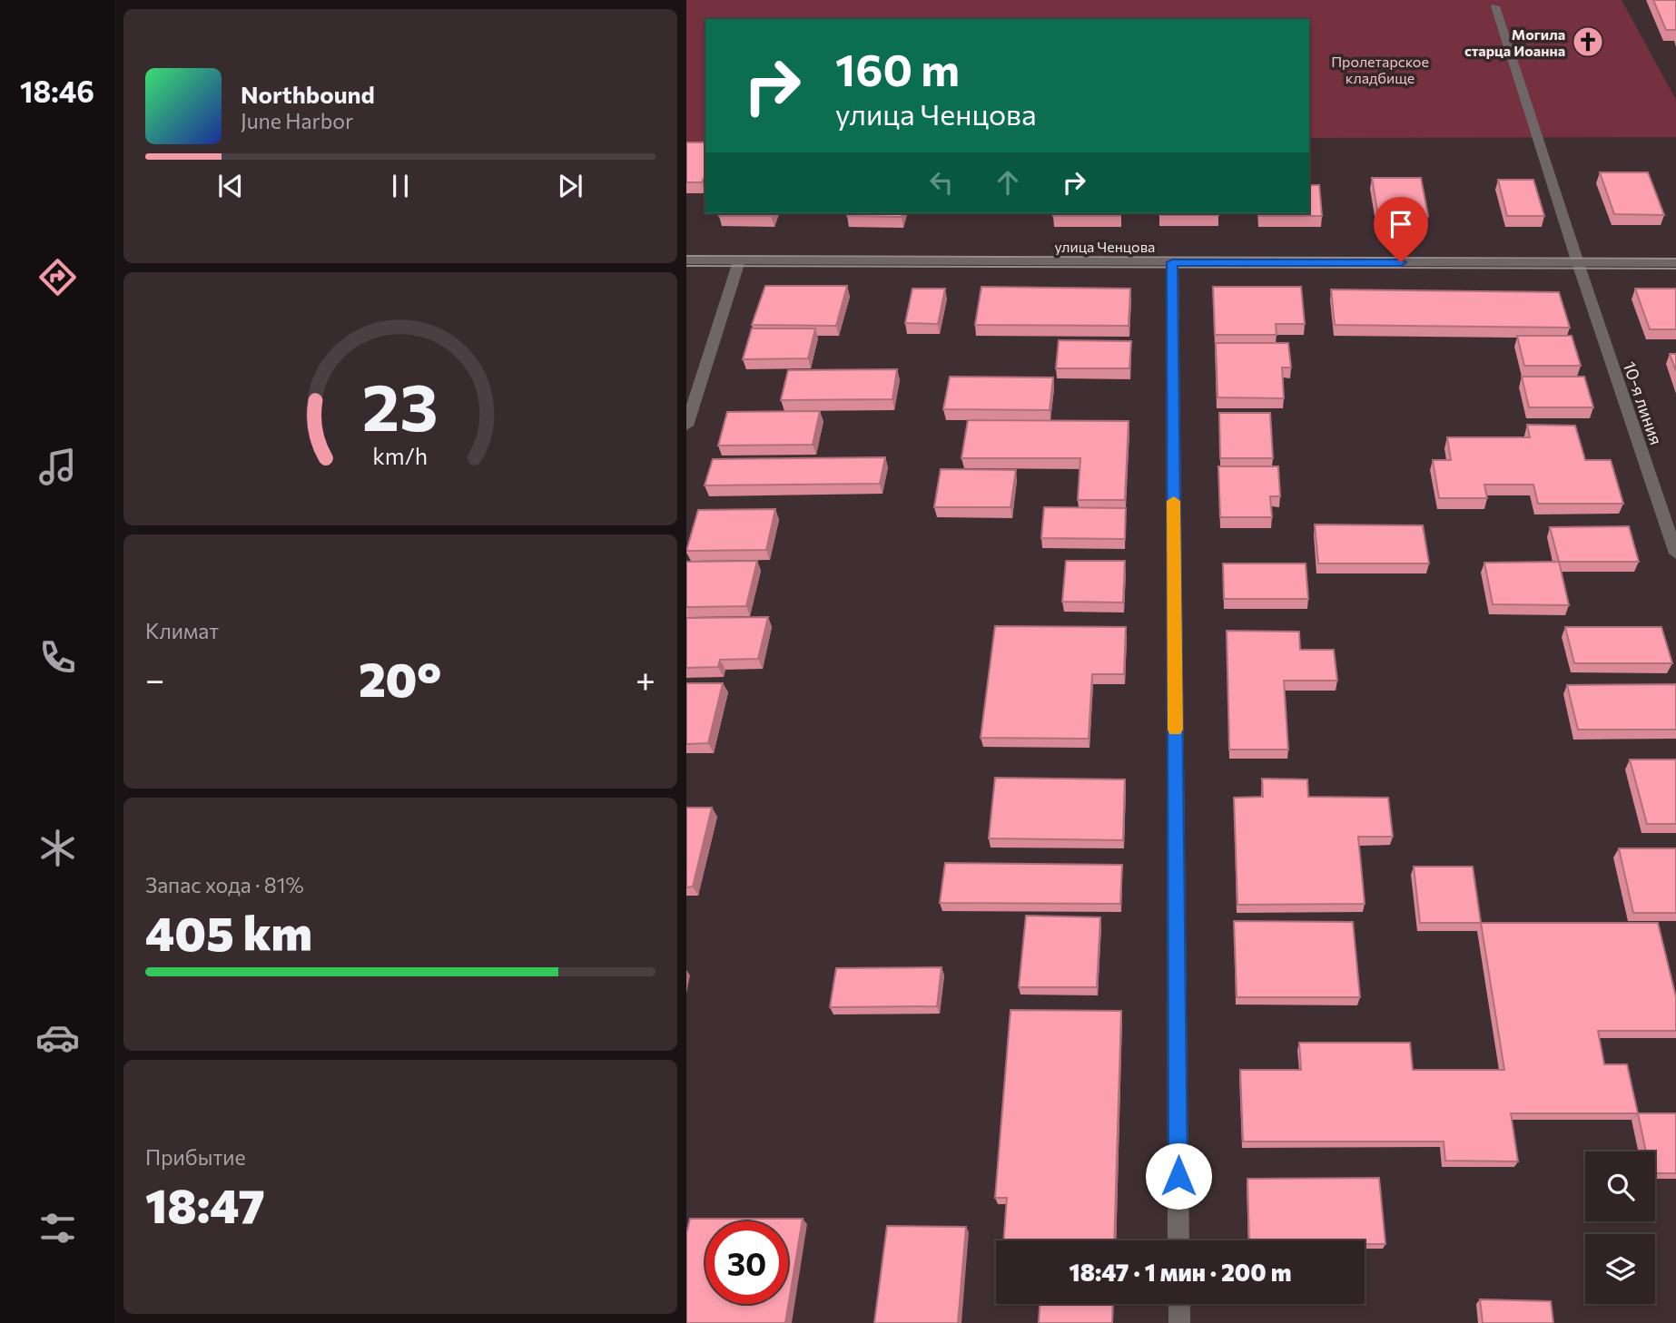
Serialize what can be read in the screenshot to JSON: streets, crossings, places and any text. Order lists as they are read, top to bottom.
{
  "streets": {
    "street": ["улица Ченцова", "10-я линия"]
  },
  "crossings": [
    ["улица Ченцова", "10-я линия"]
  ],
  "parks": ["Пролетарское кладбище"],
  "places": {
    "church": ["Могила старца Иоанна"]
  },
  "page": {
    "tabs": "18:46",
    "turn": ["160 m", "улица Ченцова"],
    "song": ["Northbound", "June Harbor"],
    "tile": [
      "Климат",
      ["Запас хода · 81%", "405 km"],
      ["Прибытие", "18:47"]
    ],
    "heat": ["−", "20°", "+"],
    "limit": "30",
    "trip": "18:47 · 1 мин · 200 m",
    "gauge": ["23", "km/h"]
  }
}
